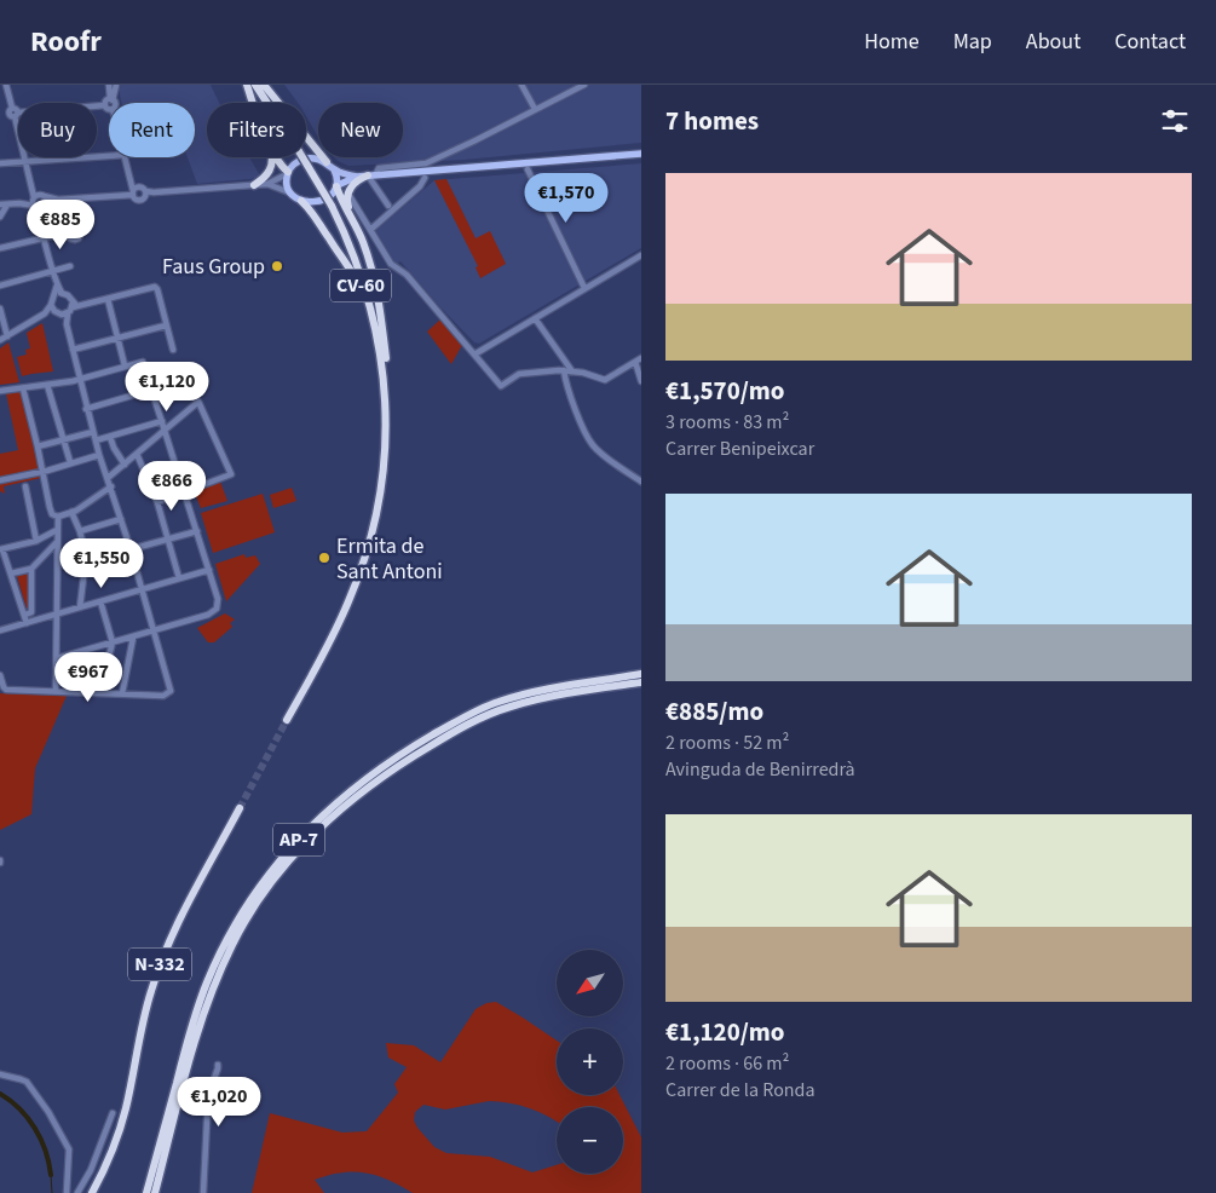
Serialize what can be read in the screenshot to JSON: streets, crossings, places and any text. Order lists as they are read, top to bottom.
{
  "streets": {
    "highway": ["CV-60", "AP-7", "N-332"]
  },
  "places": ["Faus Group", "Ermita de Sant Antoni"],
  "north": "bottom left",
  "page": {
    "header": "Roofr",
    "nav": [
      "Home",
      "Map",
      "About",
      "Contact"
    ],
    "heading": "7 homes",
    "chip": [
      "Buy",
      "Rent",
      "Filters",
      "New"
    ],
    "list": [
      {
        "name": "€1,570/mo",
        "note": "3 rooms · 83 m² · Carrer Benipeixcar"
      },
      {
        "name": "€885/mo",
        "note": "2 rooms · 52 m² · Avinguda de Benirredrà"
      },
      {
        "name": "€1,120/mo",
        "note": "2 rooms · 66 m² · Carrer de la Ronda"
      }
    ],
    "price": [
      "€1,570",
      "€885",
      "€1,120",
      "€866",
      "€1,550",
      "€967",
      "€1,020"
    ],
    "map_buttons": ["+", "−"]
  }
}
